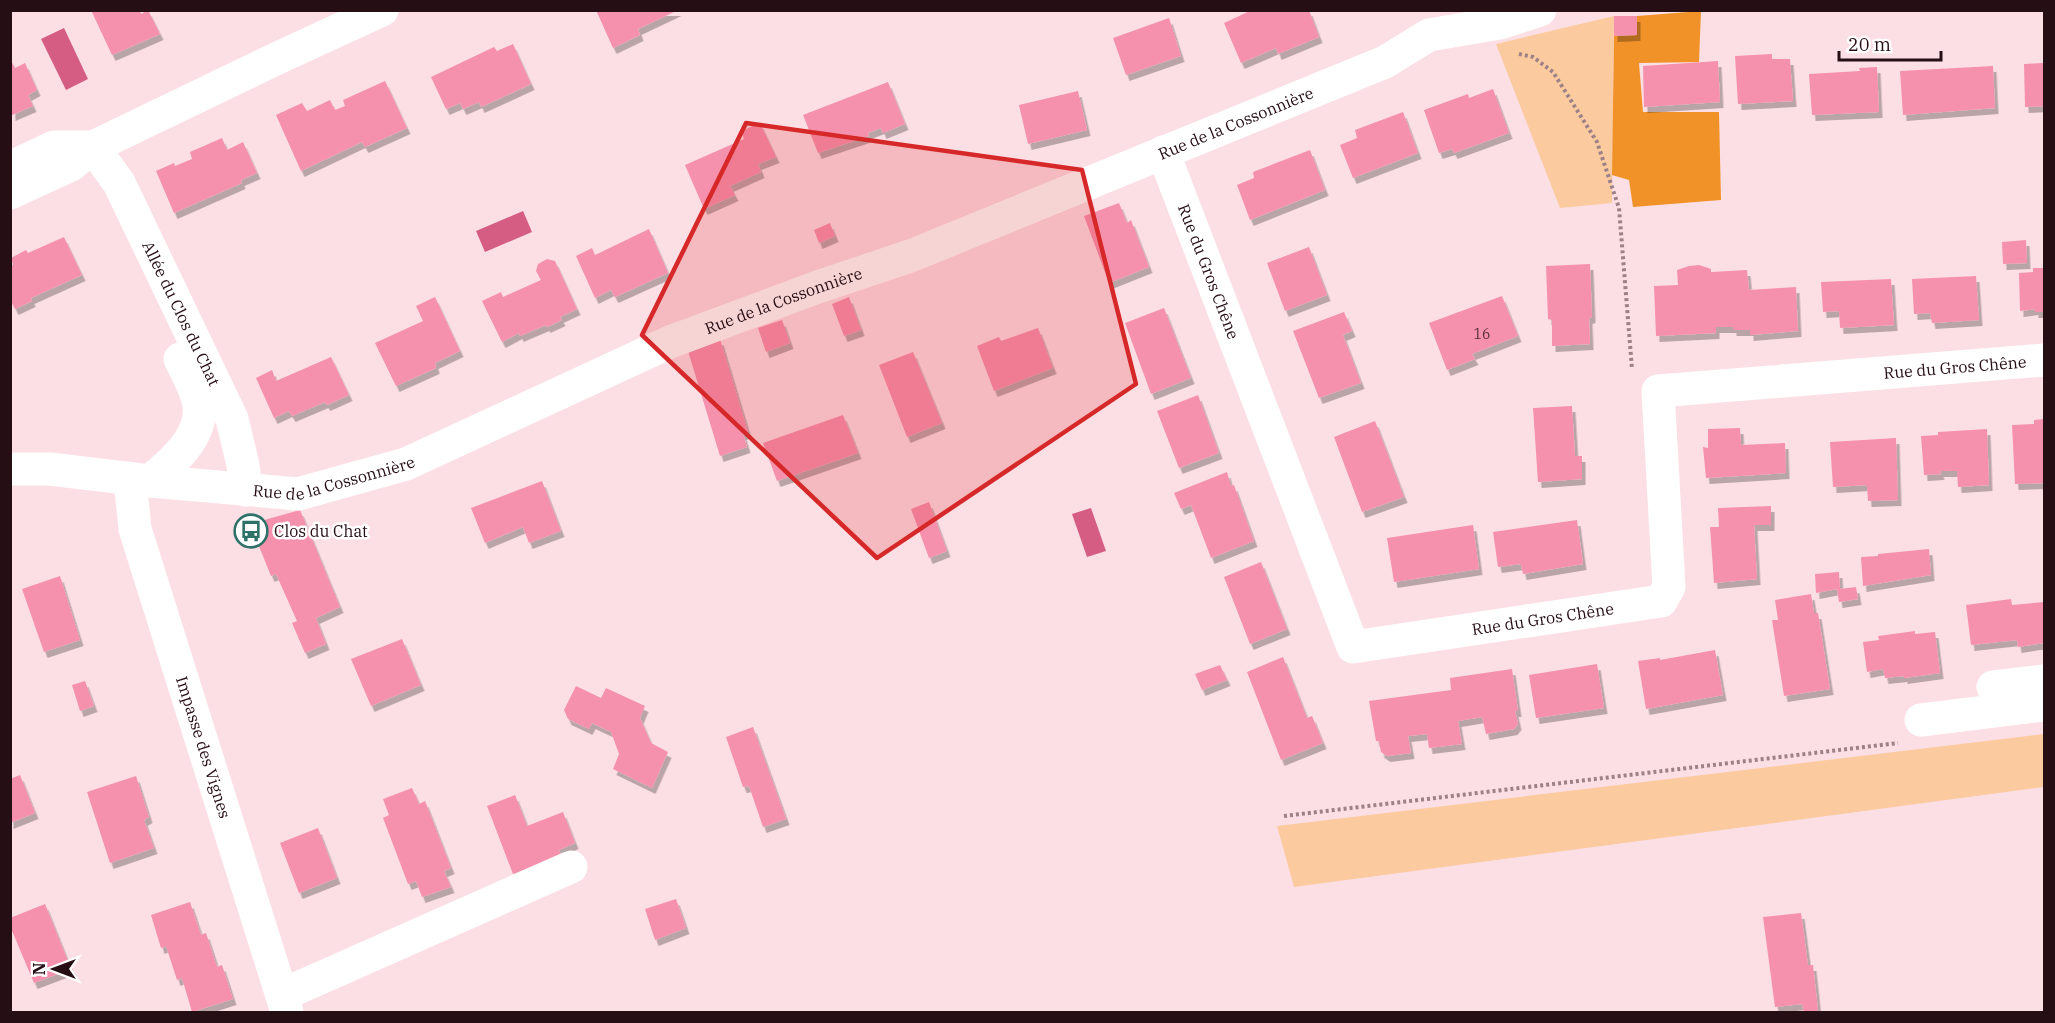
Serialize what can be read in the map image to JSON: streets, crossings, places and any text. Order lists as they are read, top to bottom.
{
  "streets": {
    "street": [
      "Rue de la Cossonnière",
      "Rue du Gros Chêne",
      "Allée du Clos du Chat",
      "Impasse des Vignes"
    ]
  },
  "crossings": [
    ["Rue de la Cossonnière", "Rue du Gros Chêne"],
    ["Rue de la Cossonnière", "Allée du Clos du Chat"],
    ["Rue de la Cossonnière", "Impasse des Vignes"],
    ["Allée du Clos du Chat", "Impasse des Vignes"]
  ],
  "places": {
    "bus stop": ["Clos du Chat"]
  },
  "house_numbers": ["16"],
  "scale_bar": "20 m",
  "north": "left"
}
